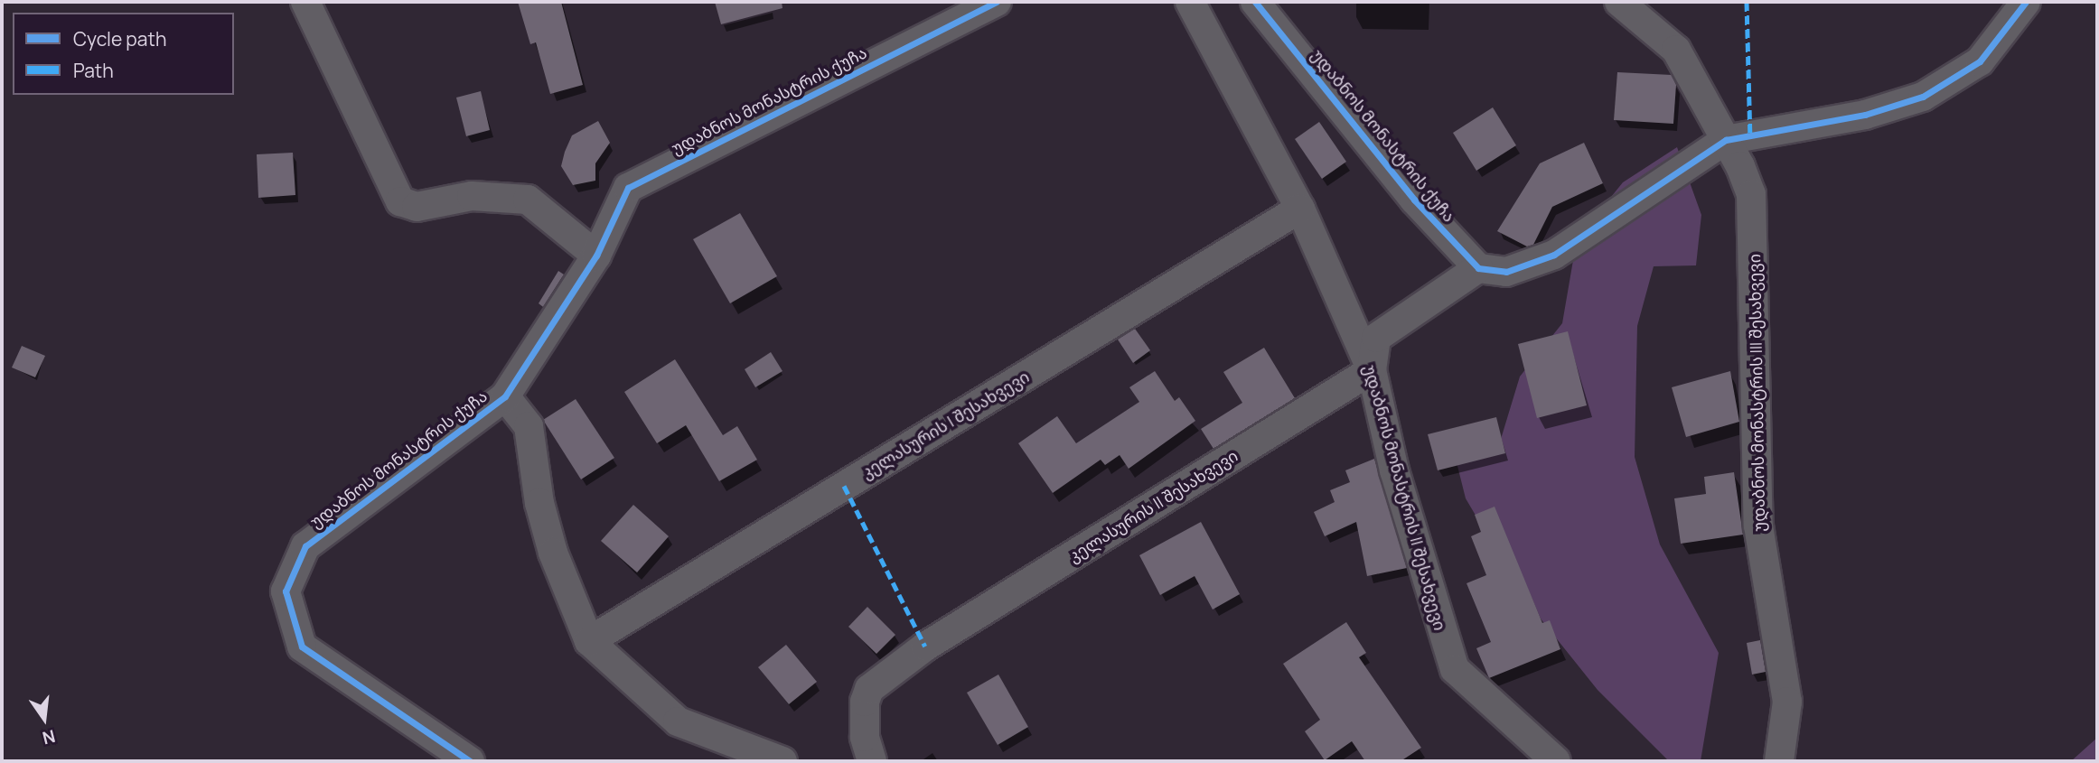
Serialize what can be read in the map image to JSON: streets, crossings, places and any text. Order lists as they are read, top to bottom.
{
  "streets": {
    "street": [
      "უდაბნოს მონასტრის ქუჩა",
      "უდაბნოს მონასტრის III შესახვევი",
      "კელასურის I შესახვევი",
      "უდაბნოს მონასტრის II შესახვევი",
      "კელასურის II შესახვევი"
    ]
  },
  "crossings": [
    ["კელასურის I შესახვევი", "უდაბნოს მონასტრის II შესახვევი"],
    ["უდაბნოს მონასტრის II შესახვევი", "კელასურის II შესახვევი"]
  ],
  "legend": ["Cycle path", "Path"],
  "north": "bottom"
}
